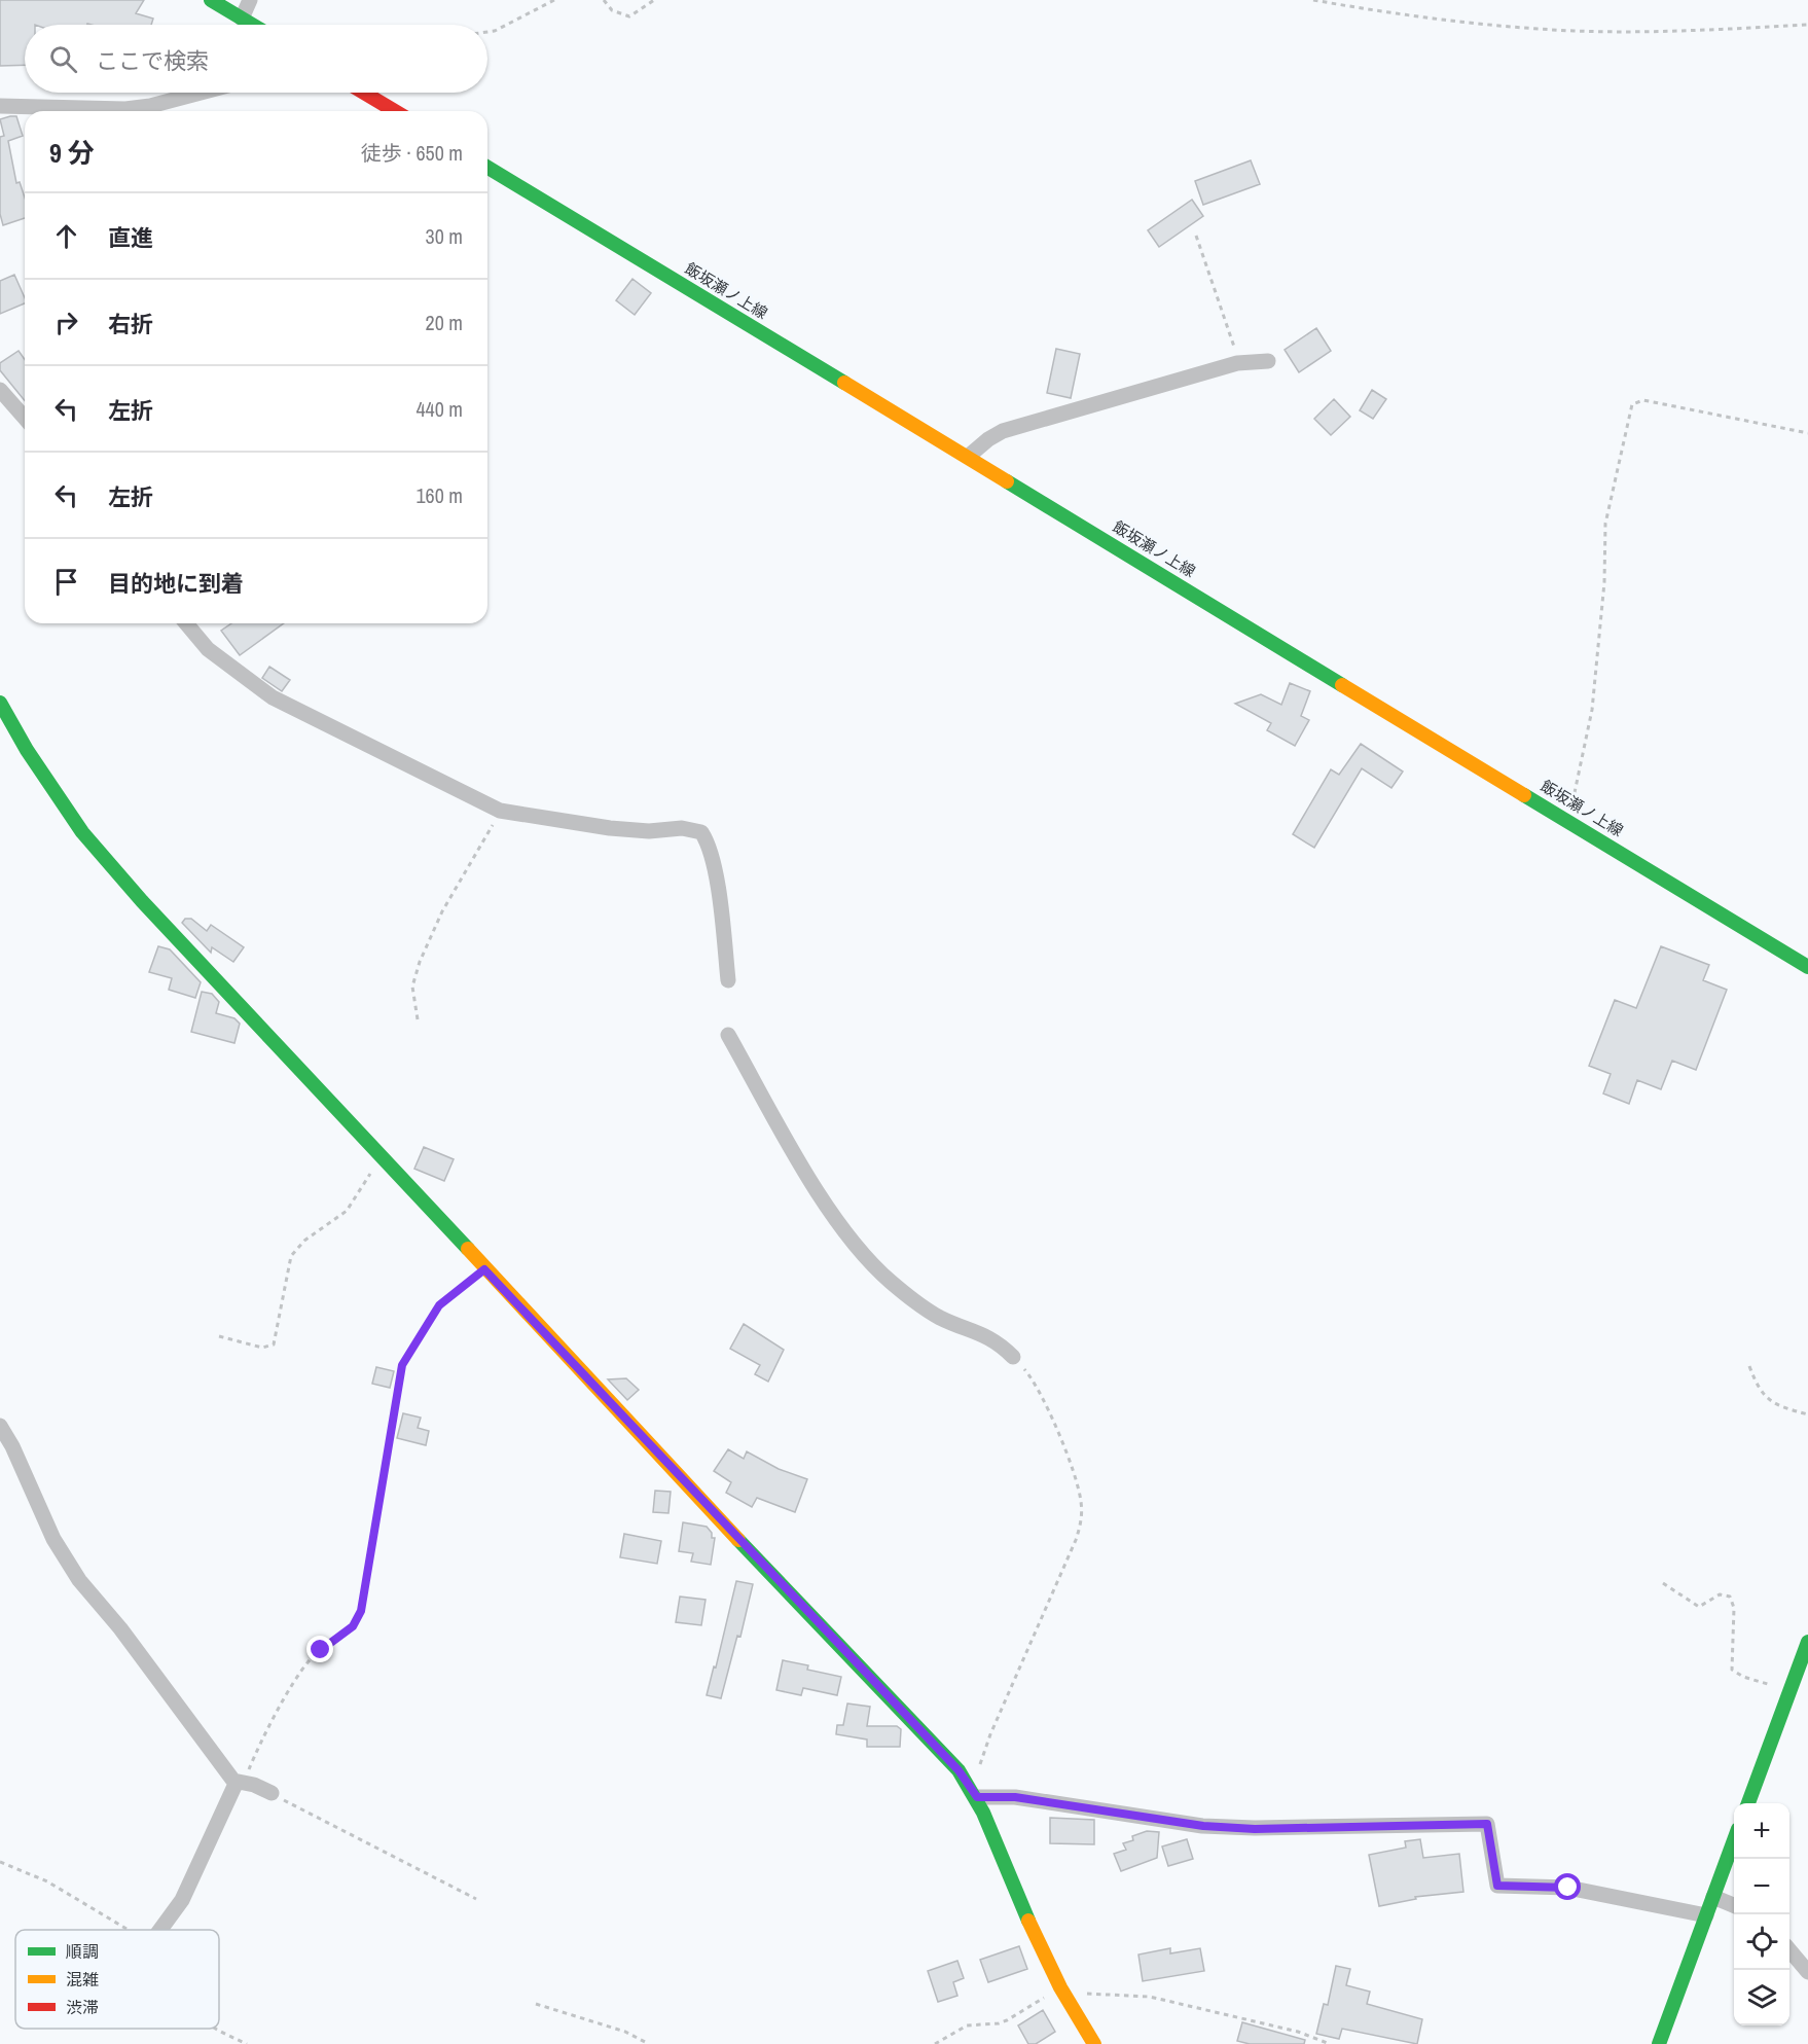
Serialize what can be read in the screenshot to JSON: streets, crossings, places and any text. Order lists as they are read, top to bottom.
{
  "streets": {
    "street": ["飯坂瀬ノ上線"]
  },
  "legend": ["順調", "混雑", "渋滞"],
  "page": {
    "search": "ここで検索",
    "heading": ["9 分", "徒歩 · 650 m"],
    "list": [
      ["直進", "30 m"],
      ["右折", "20 m"],
      ["左折", "440 m"],
      ["左折", "160 m"],
      "目的地に到着"
    ],
    "map_buttons": ["+", "−"]
  }
}
